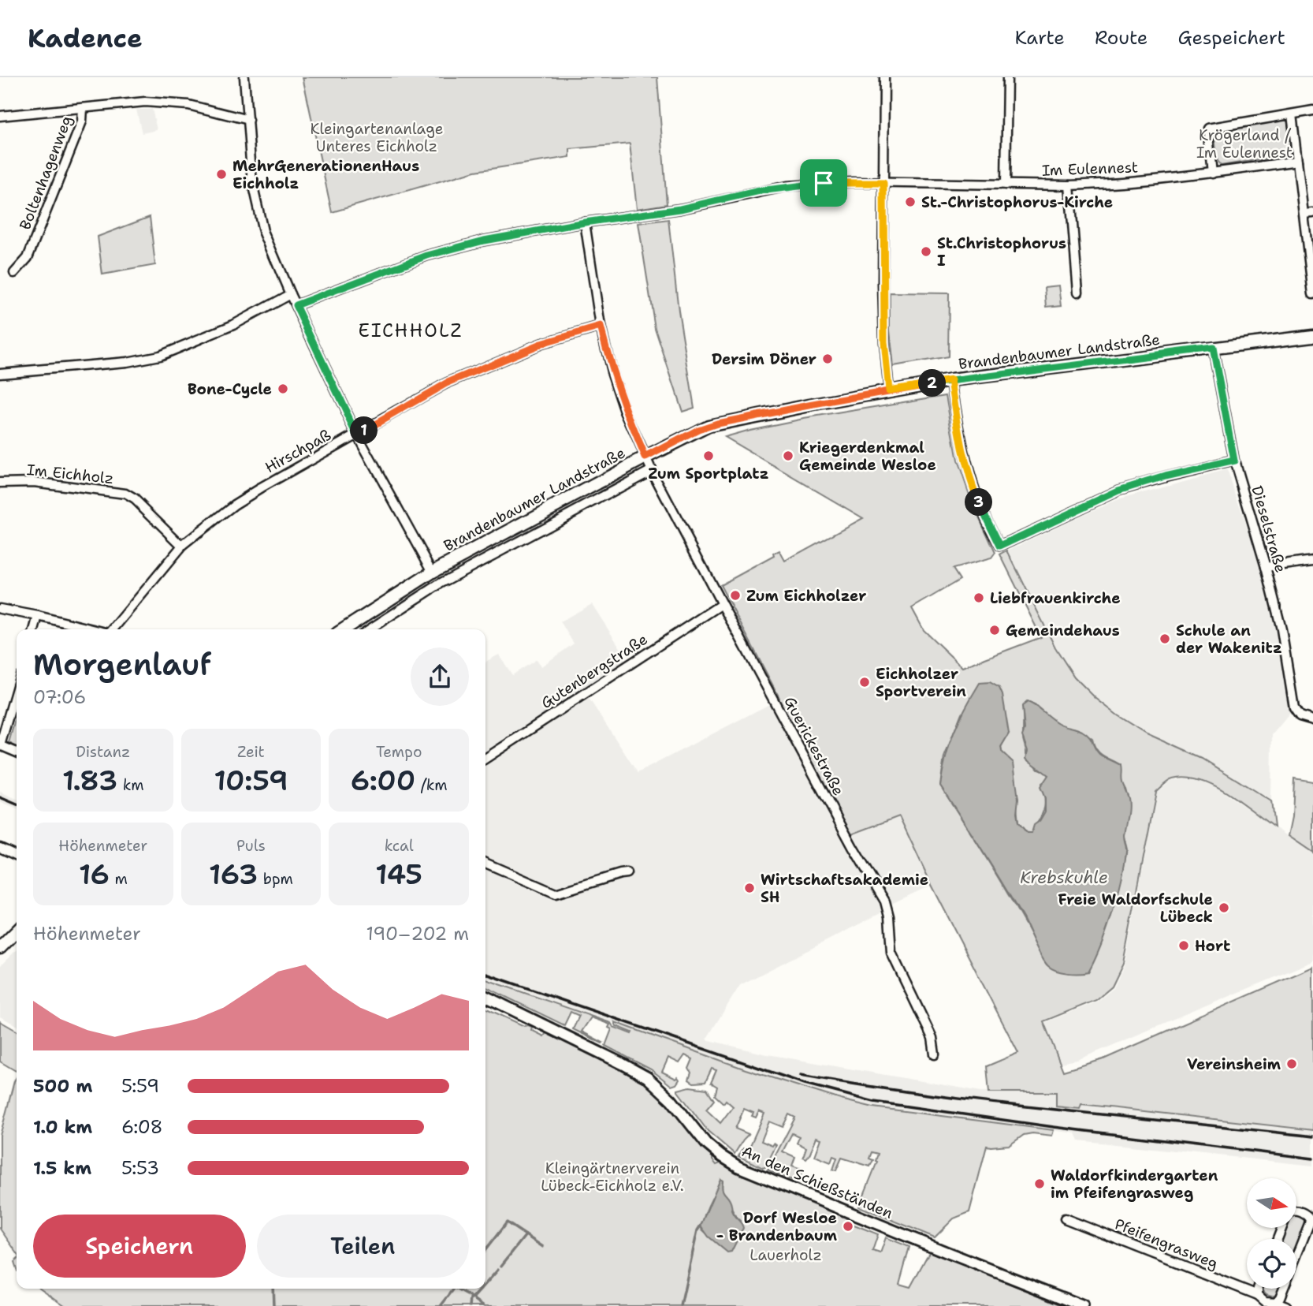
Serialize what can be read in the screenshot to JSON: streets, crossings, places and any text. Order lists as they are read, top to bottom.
{
  "streets": {
    "main road": ["Brandenbaumer Landstraße"],
    "street": [
      "Im Eulennest",
      "Boltenhagenweg",
      "Hirschpaß",
      "Im Eichholz",
      "Dieselstraße",
      "Gutenbergstraße",
      "Guerickestraße",
      "An den Schießständen",
      "Pfeifengrasweg"
    ]
  },
  "crossings": [
    ["Im Eulennest", "Guerickestraße"],
    ["Brandenbaumer Landstraße", "Dieselstraße"],
    ["Brandenbaumer Landstraße", "Guerickestraße"],
    ["Hirschpaß", "Im Eichholz"],
    ["Hirschpaß", "Guerickestraße"],
    ["Gutenbergstraße", "Guerickestraße"]
  ],
  "districts": ["EICHHOLZ"],
  "water": ["Krebskuhle"],
  "parks": [
    "Kleingartenanlage Unteres Eichholz",
    "Krögerland / Im Eulennest",
    "Kleingärtnerverein Lübeck-Eichholz e.V.",
    "Lauerholz"
  ],
  "places": [
    "MehrGenerationenHaus Eichholz",
    "St.-Christophorus-Kirche",
    "St.Christophorus I",
    "Dersim Döner",
    "Bone-Cycle",
    "Zum Sportplatz",
    "Kriegerdenkmal Gemeinde Wesloe",
    "Zum Eichholzer",
    "Liebfrauenkirche",
    "Gemeindehaus",
    "Schule an der Wakenitz",
    "Eichholzer Sportverein",
    "Wirtschaftsakademie SH",
    "Freie Waldorfschule Lübeck",
    "Hort",
    "Vereinsheim",
    "Waldorfkindergarten im Pfeifengrasweg",
    "Dorf Wesloe - Brandenbaum"
  ],
  "north": "right",
  "page": {
    "header": "Kadence",
    "nav": ["Karte", "Route", "Gespeichert"],
    "pins": ["2", "1", "3"],
    "heading": ["Morgenlauf", "07:06"],
    "stats": [
      ["Distanz", "1.83 km"],
      ["Zeit", "10:59"],
      ["Tempo", "6:00 /km"],
      ["Höhenmeter", "16 m"],
      ["Puls", "163 bpm"],
      ["kcal", "145"]
    ],
    "chart": ["Höhenmeter", "190–202 m"],
    "list": [
      {
        "name": "500 m",
        "note": "5:59"
      },
      {
        "name": "1.0 km",
        "note": "6:08"
      },
      {
        "name": "1.5 km",
        "note": "5:53"
      }
    ],
    "buttons": ["Speichern", "Teilen"]
  }
}
